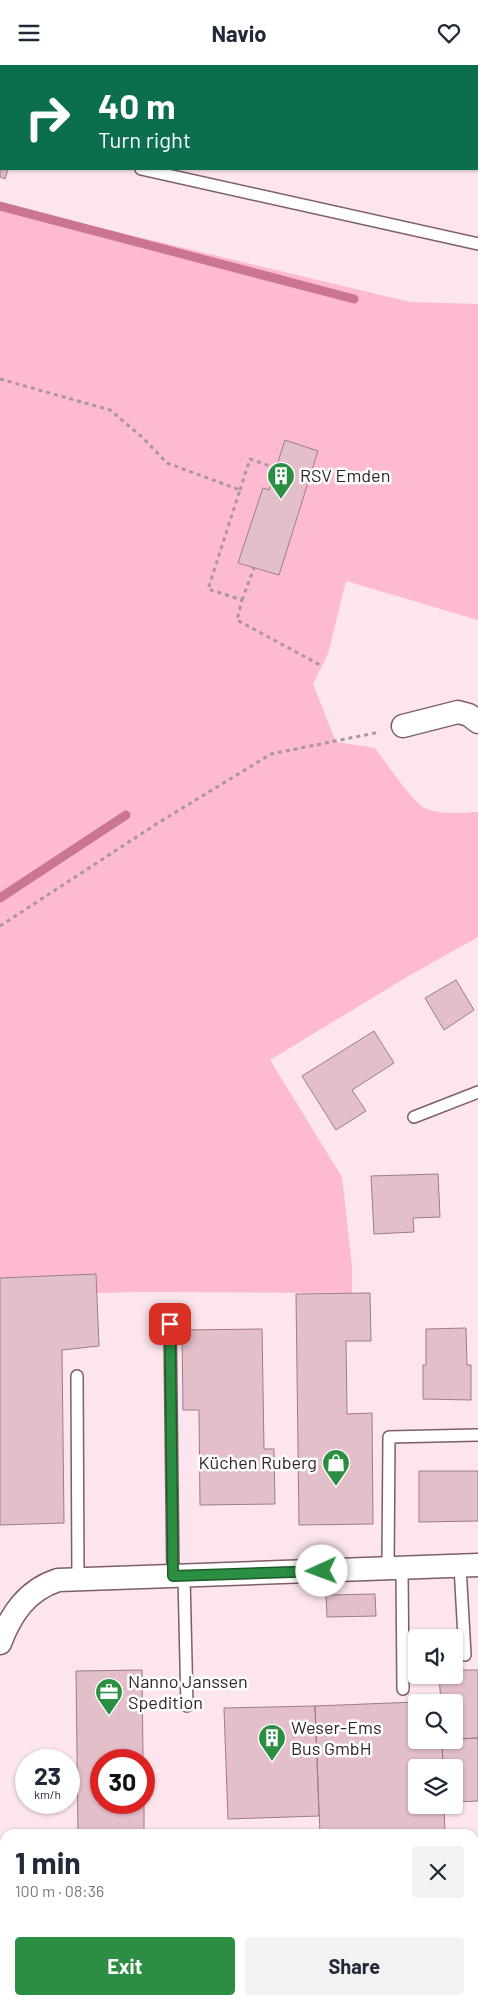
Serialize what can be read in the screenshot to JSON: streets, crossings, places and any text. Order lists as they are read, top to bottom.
{
  "places": {
    "building": ["RSV Emden", "Weser-Ems Bus GmbH"],
    "shop": ["Küchen Ruberg"],
    "office": ["Nanno Janssen Spedition"]
  },
  "page": {
    "header": "Navio",
    "turn": ["40 m", "Turn right"],
    "speed": "23 km/h",
    "limit": "30",
    "heading": ["1 min", "100 m · 08:36"],
    "buttons": ["Exit", "Share"]
  }
}
